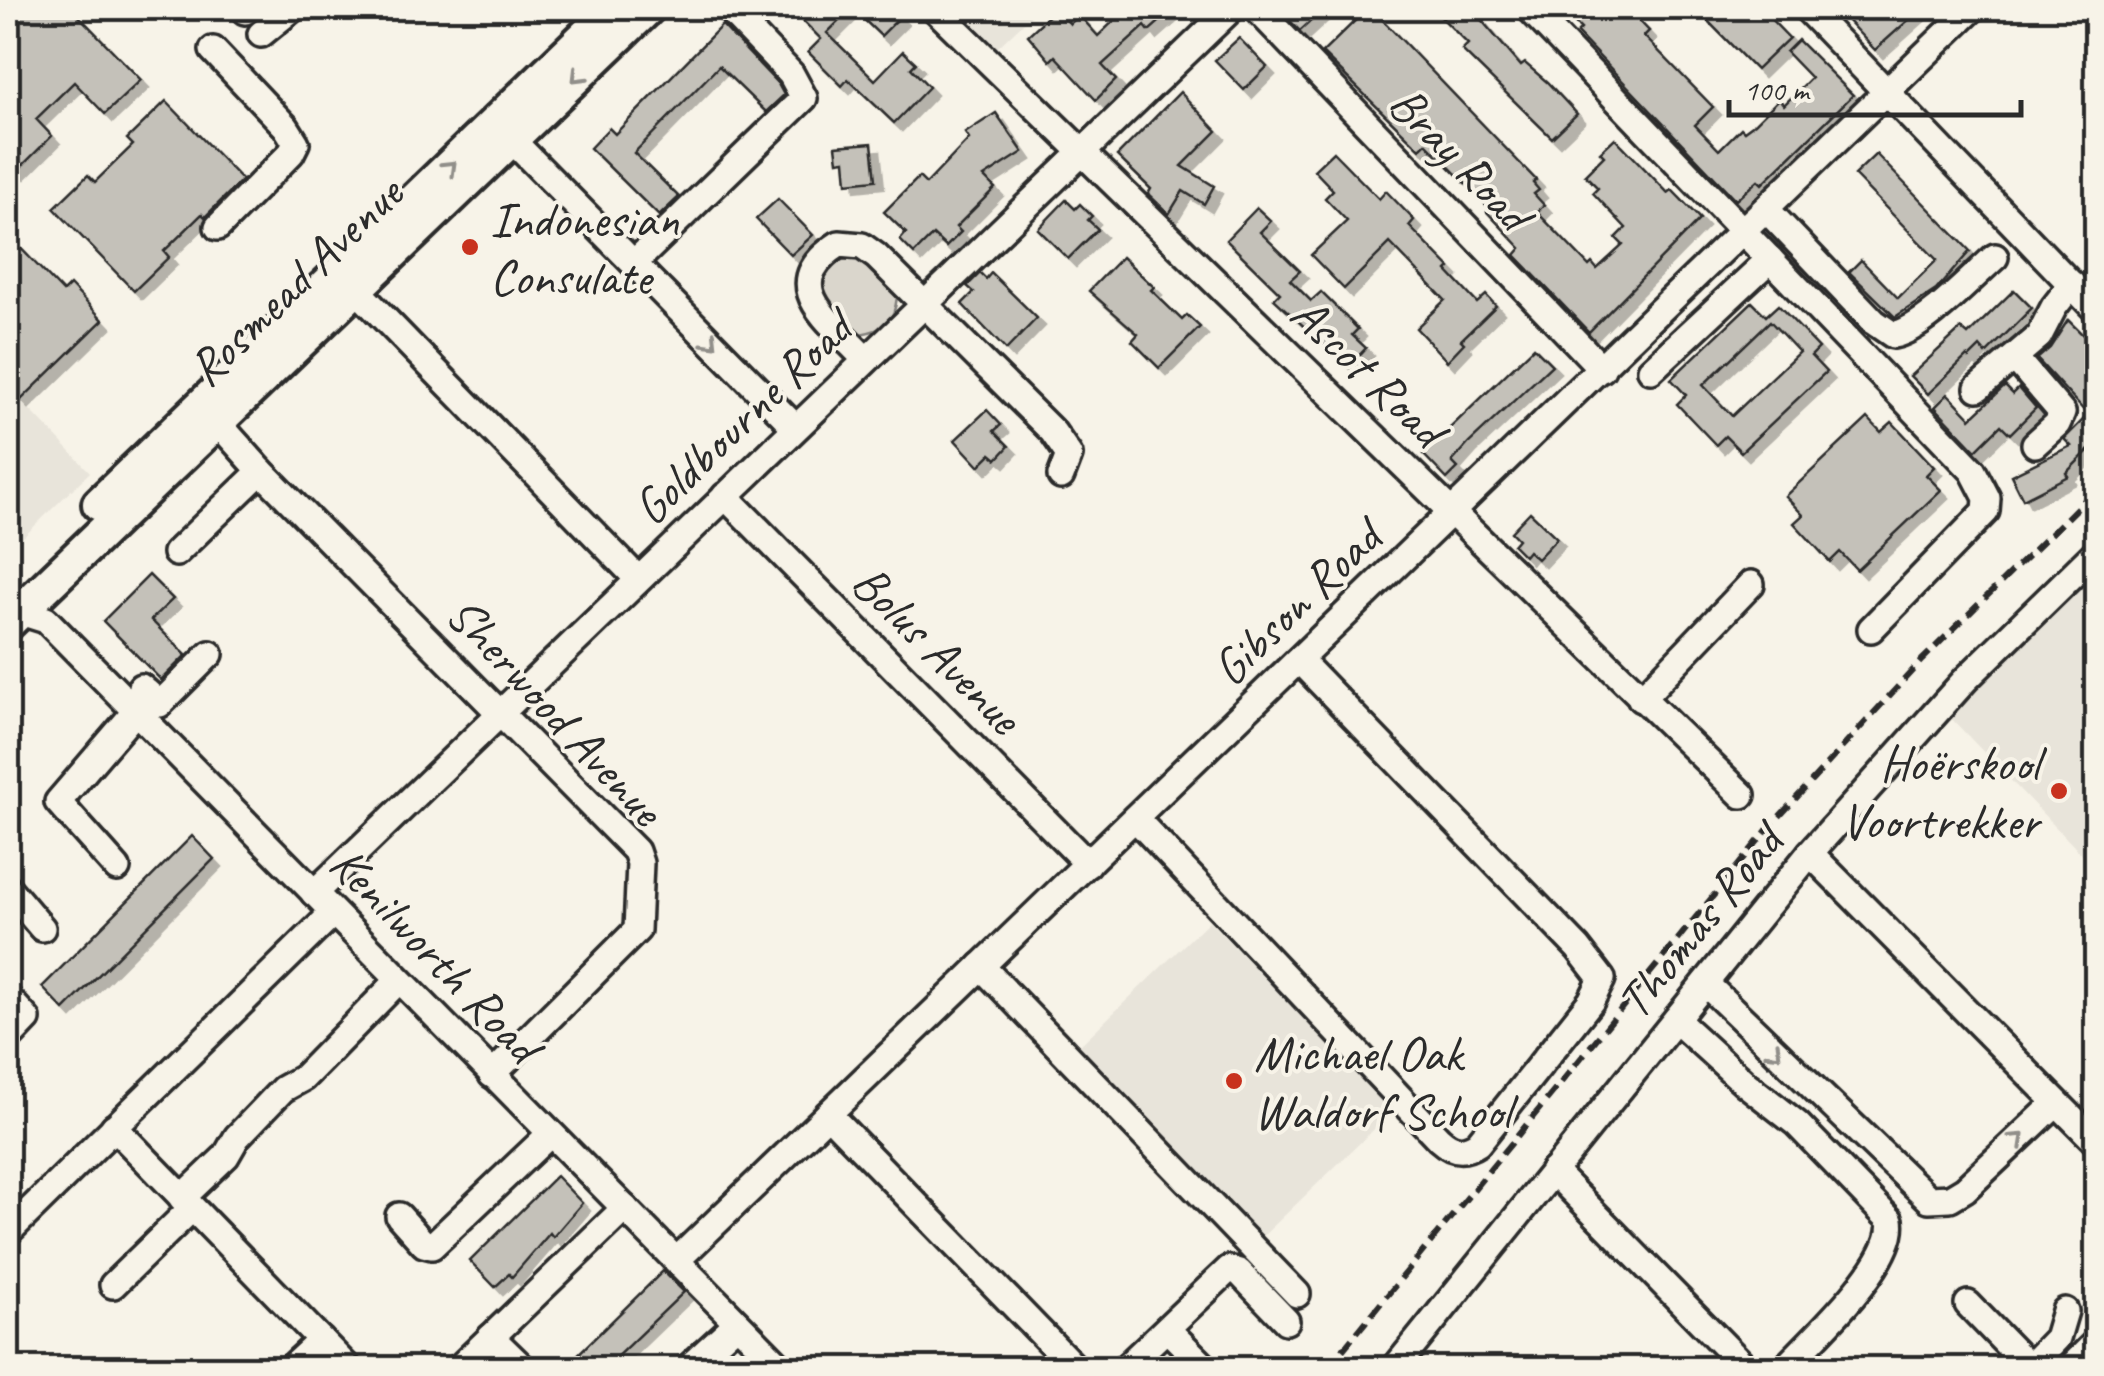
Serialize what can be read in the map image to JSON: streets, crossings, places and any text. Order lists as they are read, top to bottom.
{
  "streets": {
    "main road": ["Rosmead Avenue"],
    "street": [
      "Bray Road",
      "Ascot Road",
      "Goldbourne Road",
      "Gibson Road",
      "Bolus Avenue",
      "Sherwood Avenue",
      "Thomas Road",
      "Kenilworth Road"
    ]
  },
  "crossings": [
    ["Bray Road", "Gibson Road"],
    ["Rosmead Avenue", "Sherwood Avenue"],
    ["Rosmead Avenue", "Kenilworth Road"],
    ["Ascot Road", "Goldbourne Road"],
    ["Ascot Road", "Gibson Road"],
    ["Goldbourne Road", "Bolus Avenue"],
    ["Goldbourne Road", "Sherwood Avenue"],
    ["Goldbourne Road", "Kenilworth Road"],
    ["Gibson Road", "Bolus Avenue"],
    ["Gibson Road", "Kenilworth Road"],
    ["Sherwood Avenue", "Kenilworth Road"]
  ],
  "places": ["Indonesian Consulate", "Hoërskool Voortrekker", "Michael Oak Waldorf School"],
  "scale_bar": "100 m"
}
